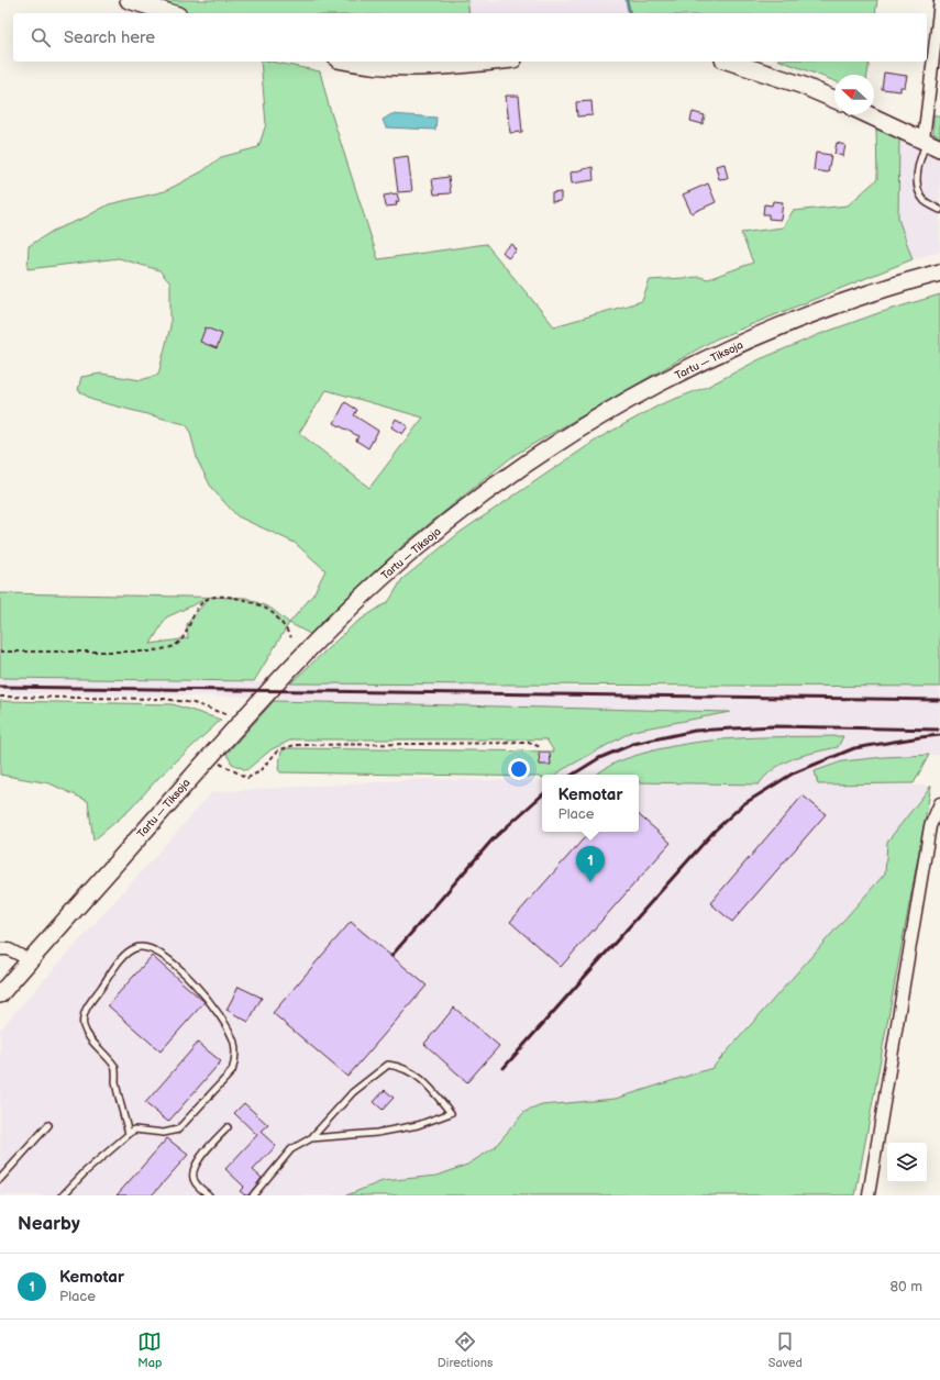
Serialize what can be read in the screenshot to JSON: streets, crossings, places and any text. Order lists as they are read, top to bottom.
{
  "streets": {
    "main road": ["Tartu — Tiksoja"]
  },
  "north": "left",
  "page": {
    "search": "Search here",
    "popup": ["Kemotar", "Place"],
    "pins": "1",
    "heading": "Nearby",
    "list": [
      {
        "mark": "1",
        "name": "Kemotar",
        "note": "Place",
        "value": "80 m"
      }
    ],
    "nav": ["Map", "Directions", "Saved"]
  }
}
